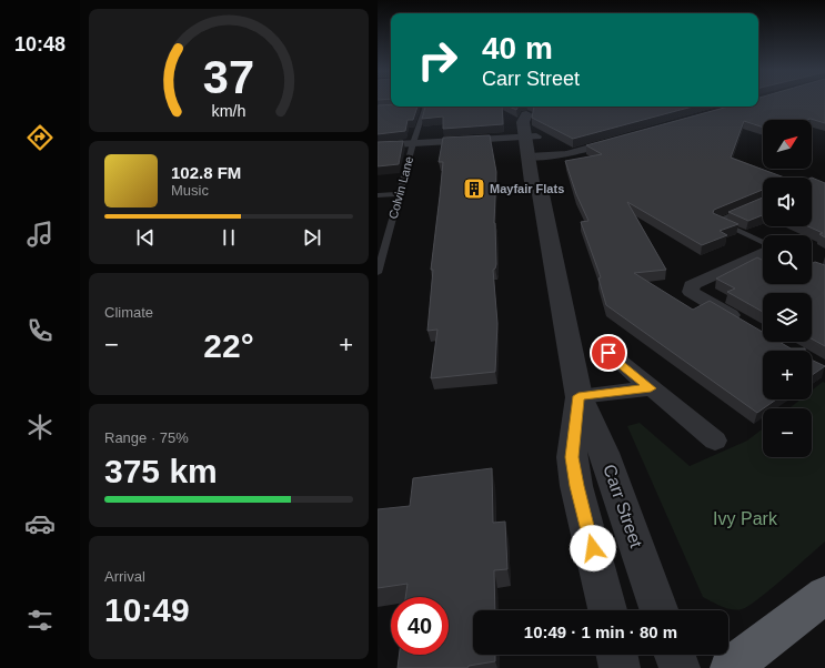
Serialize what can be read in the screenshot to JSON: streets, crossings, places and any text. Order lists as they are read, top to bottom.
{
  "streets": {
    "street": ["Carr Street"],
    "lane": ["Colvin Lane"]
  },
  "parks": ["Ivy Park"],
  "places": {
    "building": ["Mayfair Flats"]
  },
  "north": "top right",
  "page": {
    "tabs": "10:48",
    "turn": ["40 m", "Carr Street"],
    "map_buttons": ["+", "−"],
    "song": ["102.8 FM", "Music"],
    "tile": [
      "Climate",
      ["Range · 75%", "375 km"],
      ["Arrival", "10:49"]
    ],
    "heat": ["−", "22°", "+"],
    "limit": "40",
    "trip": "10:49 · 1 min · 80 m",
    "gauge": ["37", "km/h"]
  }
}
